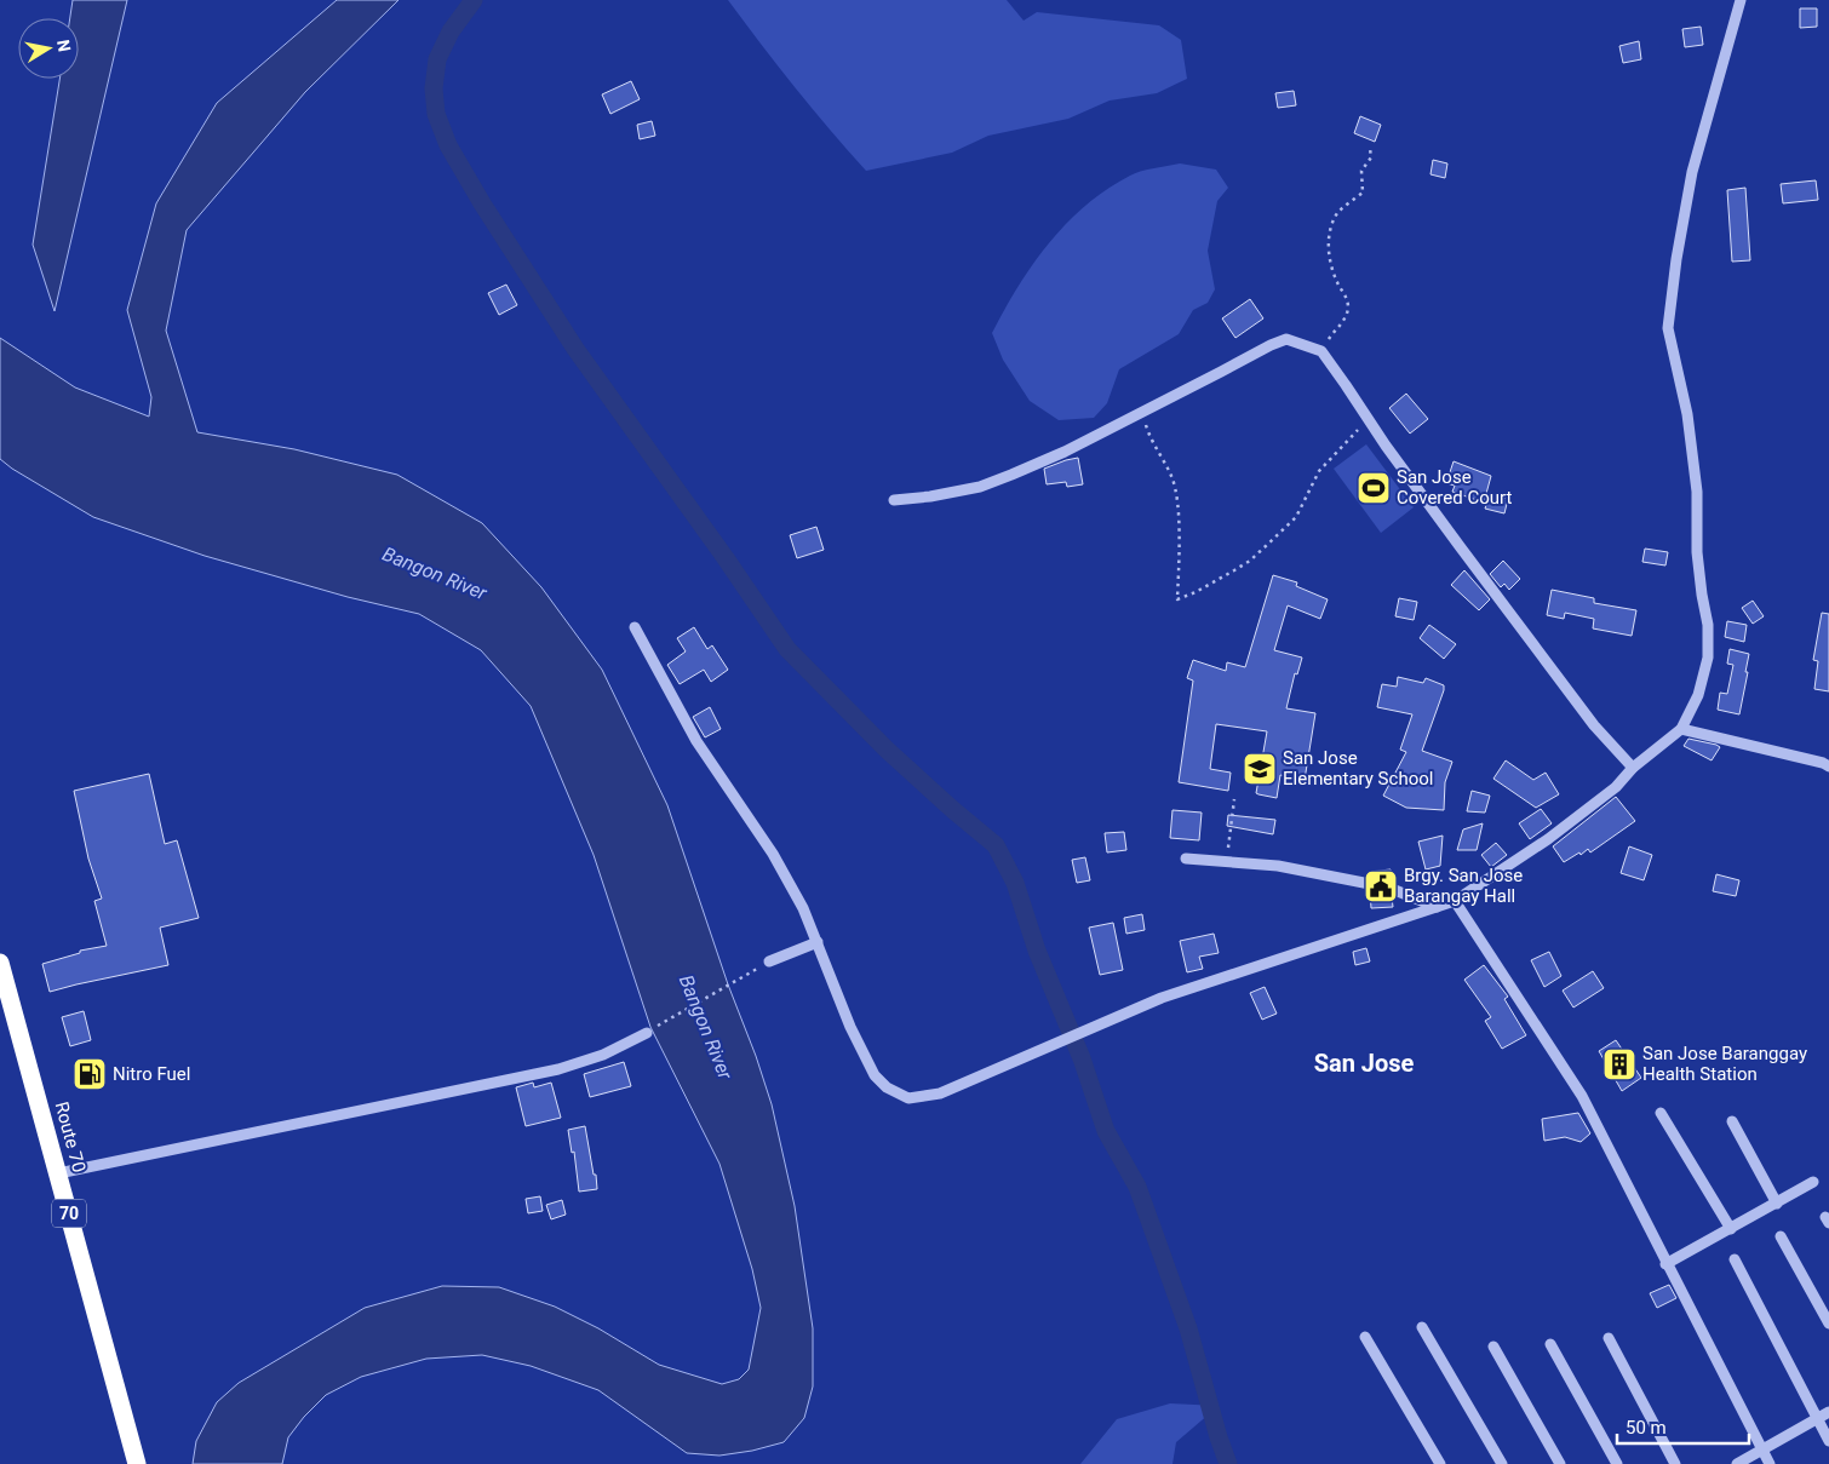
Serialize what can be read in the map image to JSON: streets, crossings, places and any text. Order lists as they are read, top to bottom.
{
  "streets": {
    "highway": ["Route 70", "70"]
  },
  "districts": ["San Jose"],
  "water": ["Bangon River"],
  "places": {
    "sports": ["San Jose Covered Court"],
    "school or university": ["San Jose Elementary School"],
    "public building": ["Brgy. San Jose Barangay Hall"],
    "building": ["San Jose Baranggay Health Station"],
    "fuel station": ["Nitro Fuel"]
  },
  "scale_bar": "50 m",
  "north": "right"
}
